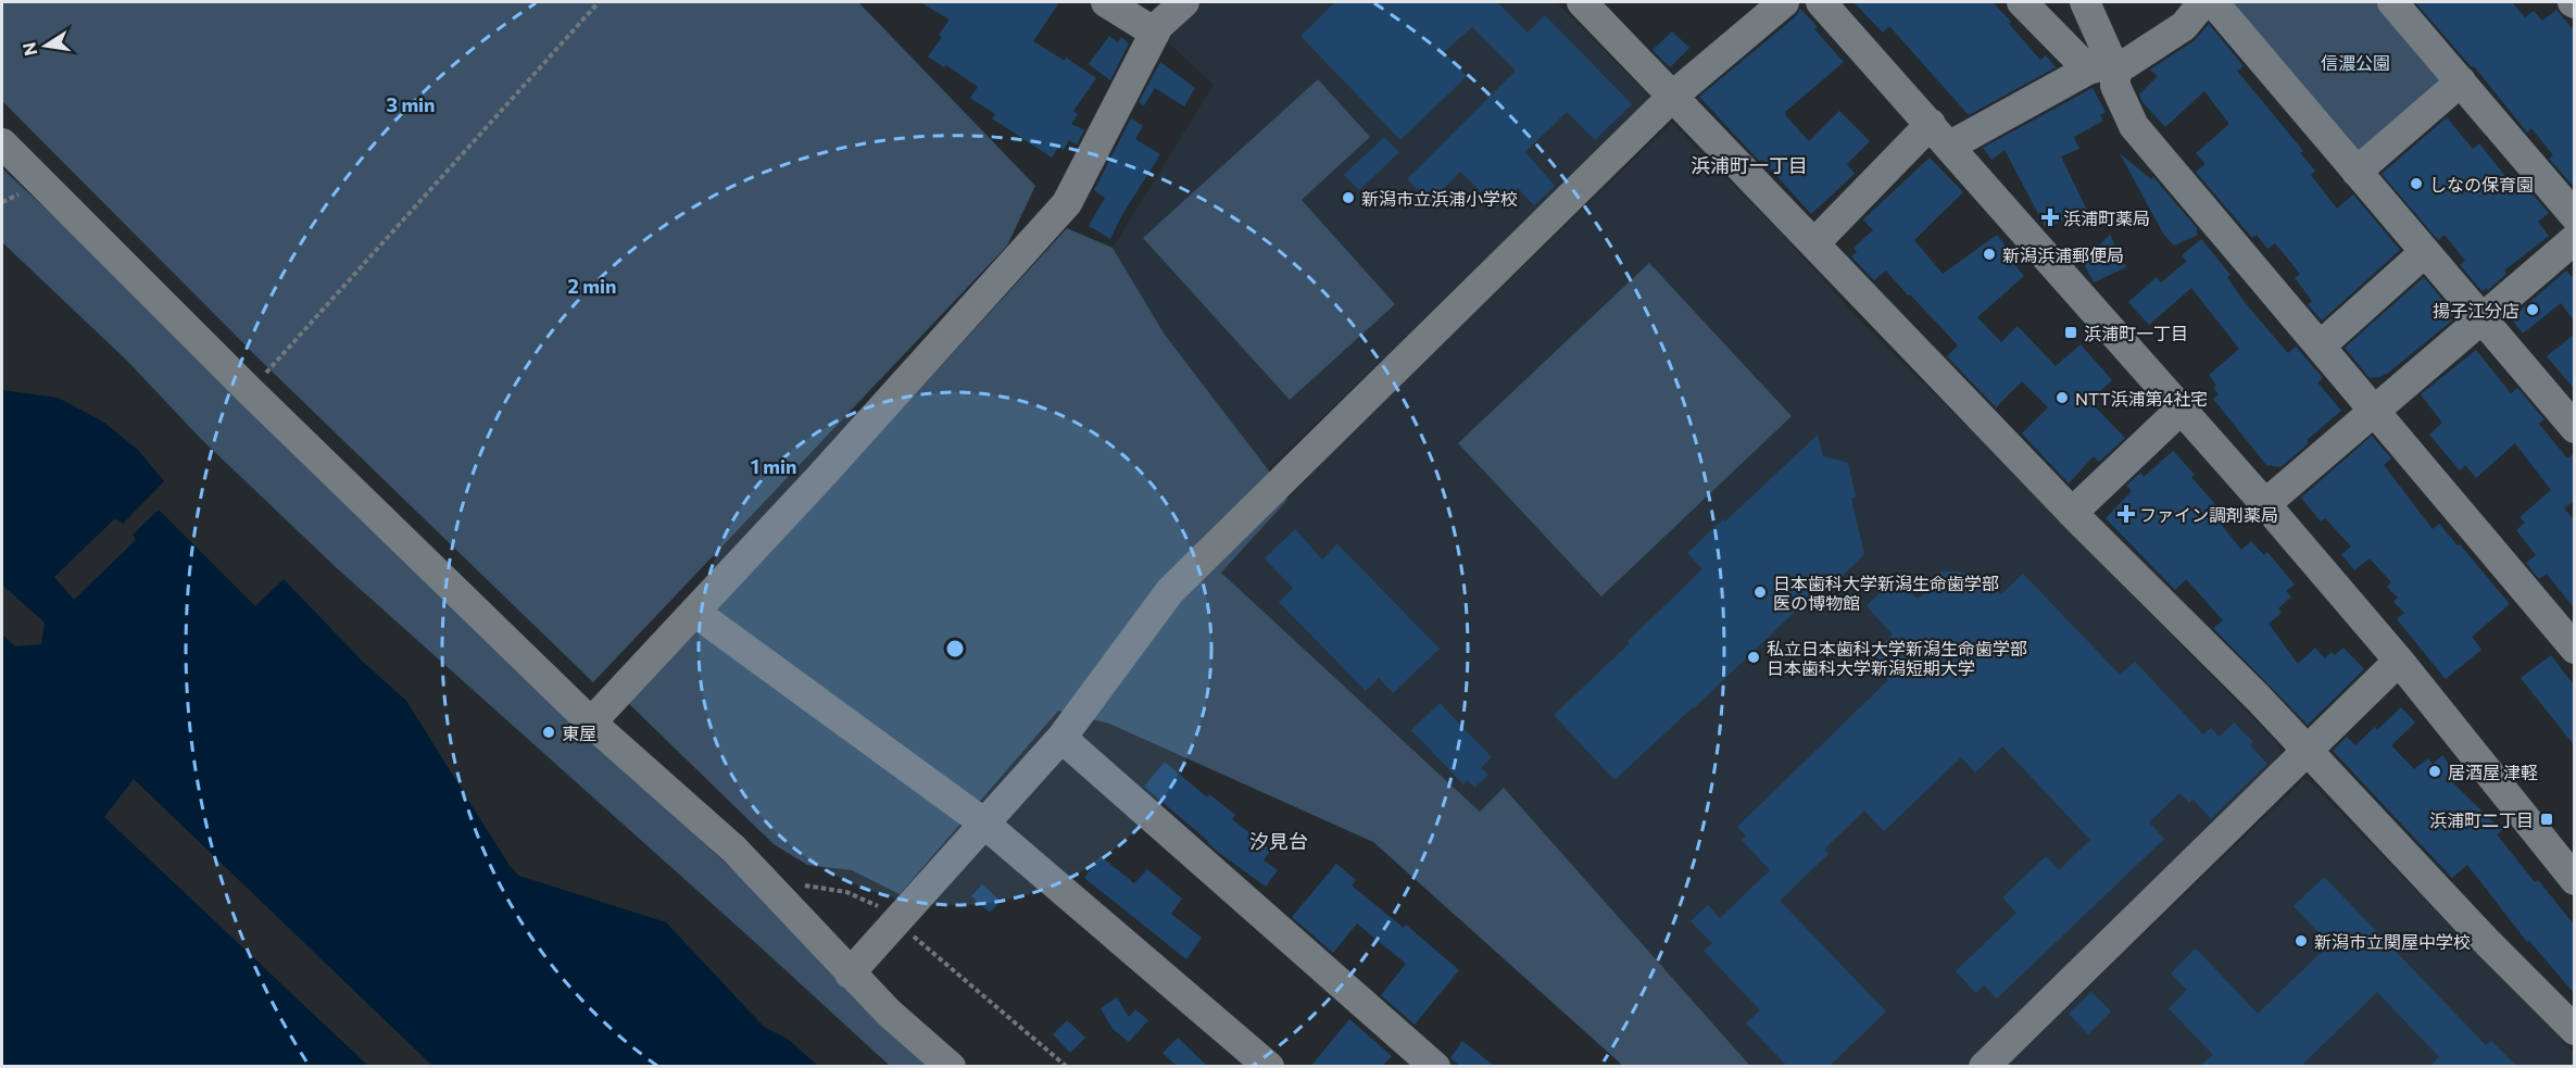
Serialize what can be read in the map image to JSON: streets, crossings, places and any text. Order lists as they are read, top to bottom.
{
  "districts": ["浜浦町一丁目", "汐見台"],
  "parks": ["信濃公園"],
  "places": {
    "other": [
      "しなの保育園",
      "新潟市立浜浦小学校",
      "新潟浜浦郵便局",
      "揚子江分店",
      "NTT浜浦第4社宅",
      "日本歯科大学新潟生命歯学部 医の博物館",
      "私立日本歯科大学新潟生命歯学部 日本歯科大学新潟短期大学",
      "東屋",
      "居酒屋 津軽",
      "新潟市立関屋中学校"
    ],
    "health": ["浜浦町薬局", "ファイン調剤薬局"],
    "transit": ["浜浦町一丁目", "浜浦町二丁目"]
  },
  "north": "left",
  "rings": ["3 min", "2 min", "1 min"]
}
